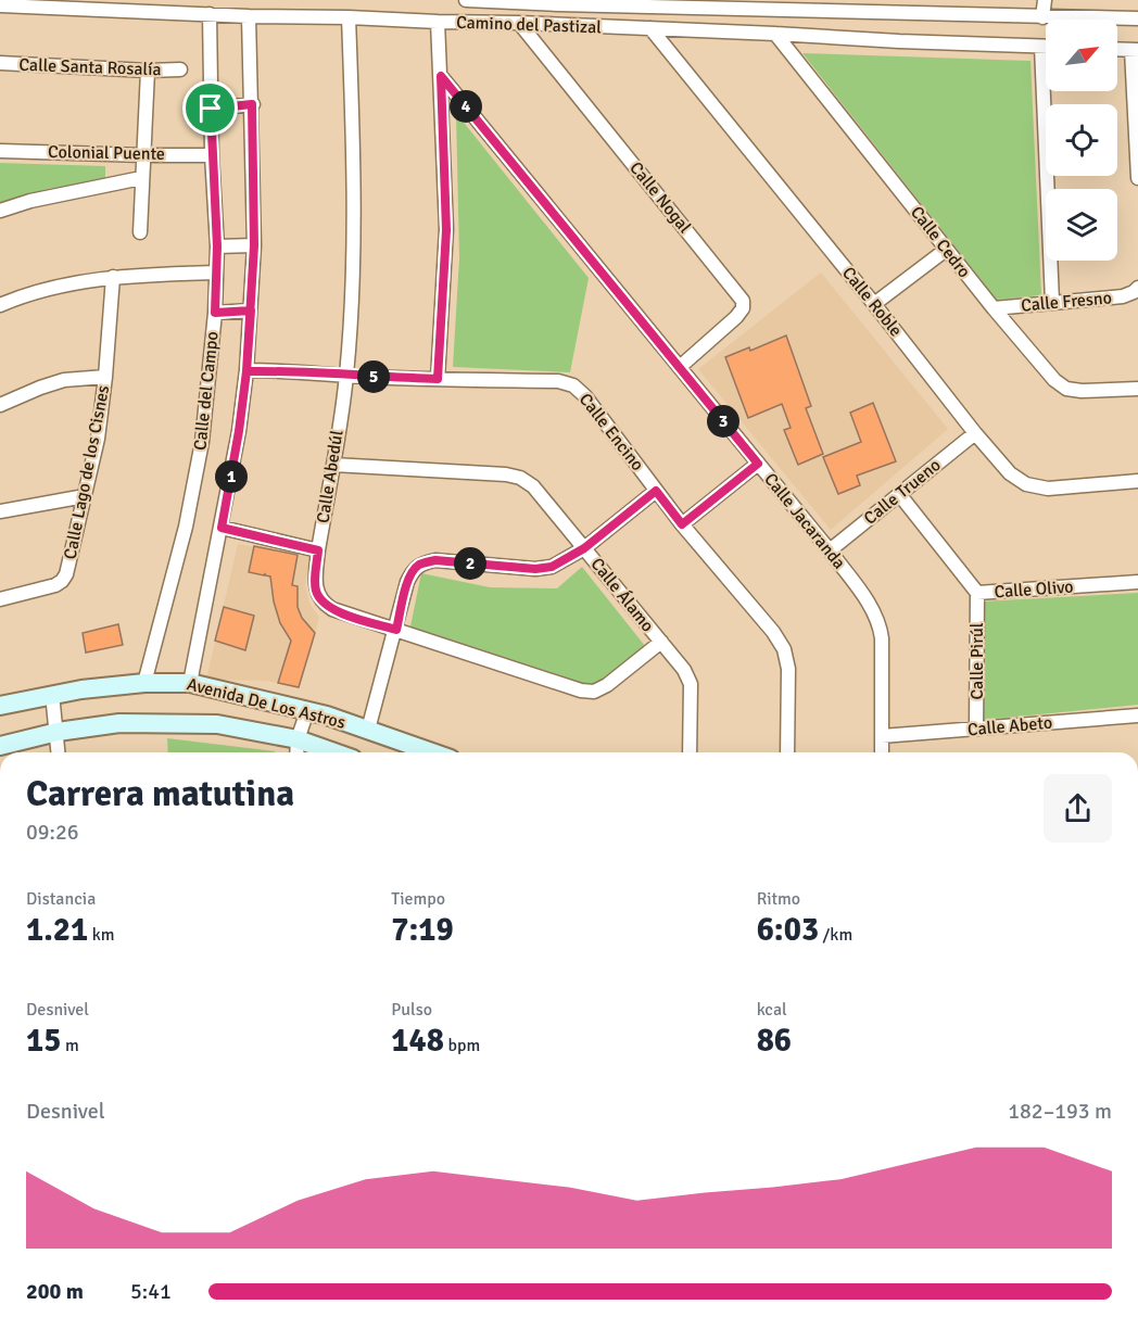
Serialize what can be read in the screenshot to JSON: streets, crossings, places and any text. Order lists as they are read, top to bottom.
{
  "streets": {
    "main road": ["Avenida De Los Astros"],
    "street": [
      "Camino del Pastizal",
      "Calle Santa Rosalía",
      "Colonial Puente",
      "Calle Nogal",
      "Calle Cedro",
      "Calle Roble",
      "Calle Fresno",
      "Calle del Campo",
      "Calle Encino",
      "Calle Lago de los Cisnes",
      "Calle Abedúl",
      "Calle Trueno",
      "Calle Jacaranda",
      "Calle Olivo",
      "Calle Álamo",
      "Calle Pirúl",
      "Calle Abeto"
    ]
  },
  "crossings": [
    ["Camino del Pastizal", "Calle Nogal"],
    ["Camino del Pastizal", "Calle Cedro"],
    ["Camino del Pastizal", "Calle Roble"],
    ["Camino del Pastizal", "Calle del Campo"],
    ["Camino del Pastizal", "Calle Abedúl"],
    ["Colonial Puente", "Calle del Campo"],
    ["Calle Nogal", "Calle Jacaranda"],
    ["Calle Cedro", "Calle Fresno"],
    ["Calle Roble", "Calle Trueno"],
    ["Calle del Campo", "Calle Encino"],
    ["Calle del Campo", "Avenida De Los Astros"],
    ["Calle Encino", "Calle Abedúl"],
    ["Calle Abedúl", "Calle Álamo"],
    ["Calle Trueno", "Calle Jacaranda"],
    ["Calle Trueno", "Calle Olivo"],
    ["Calle Jacaranda", "Calle Abeto"],
    ["Calle Olivo", "Calle Pirúl"],
    ["Calle Pirúl", "Calle Abeto"]
  ],
  "north": "top right",
  "page": {
    "pins": [
      "4",
      "5",
      "3",
      "1",
      "2"
    ],
    "heading": ["Carrera matutina", "09:26"],
    "stats": [
      ["Distancia", "1.21 km"],
      ["Tiempo", "7:19"],
      ["Ritmo", "6:03 /km"],
      ["Desnivel", "15 m"],
      ["Pulso", "148 bpm"],
      ["kcal", "86"]
    ],
    "chart": ["Desnivel", "182–193 m"],
    "list": [
      {
        "name": "200 m",
        "note": "5:41"
      }
    ]
  }
}
